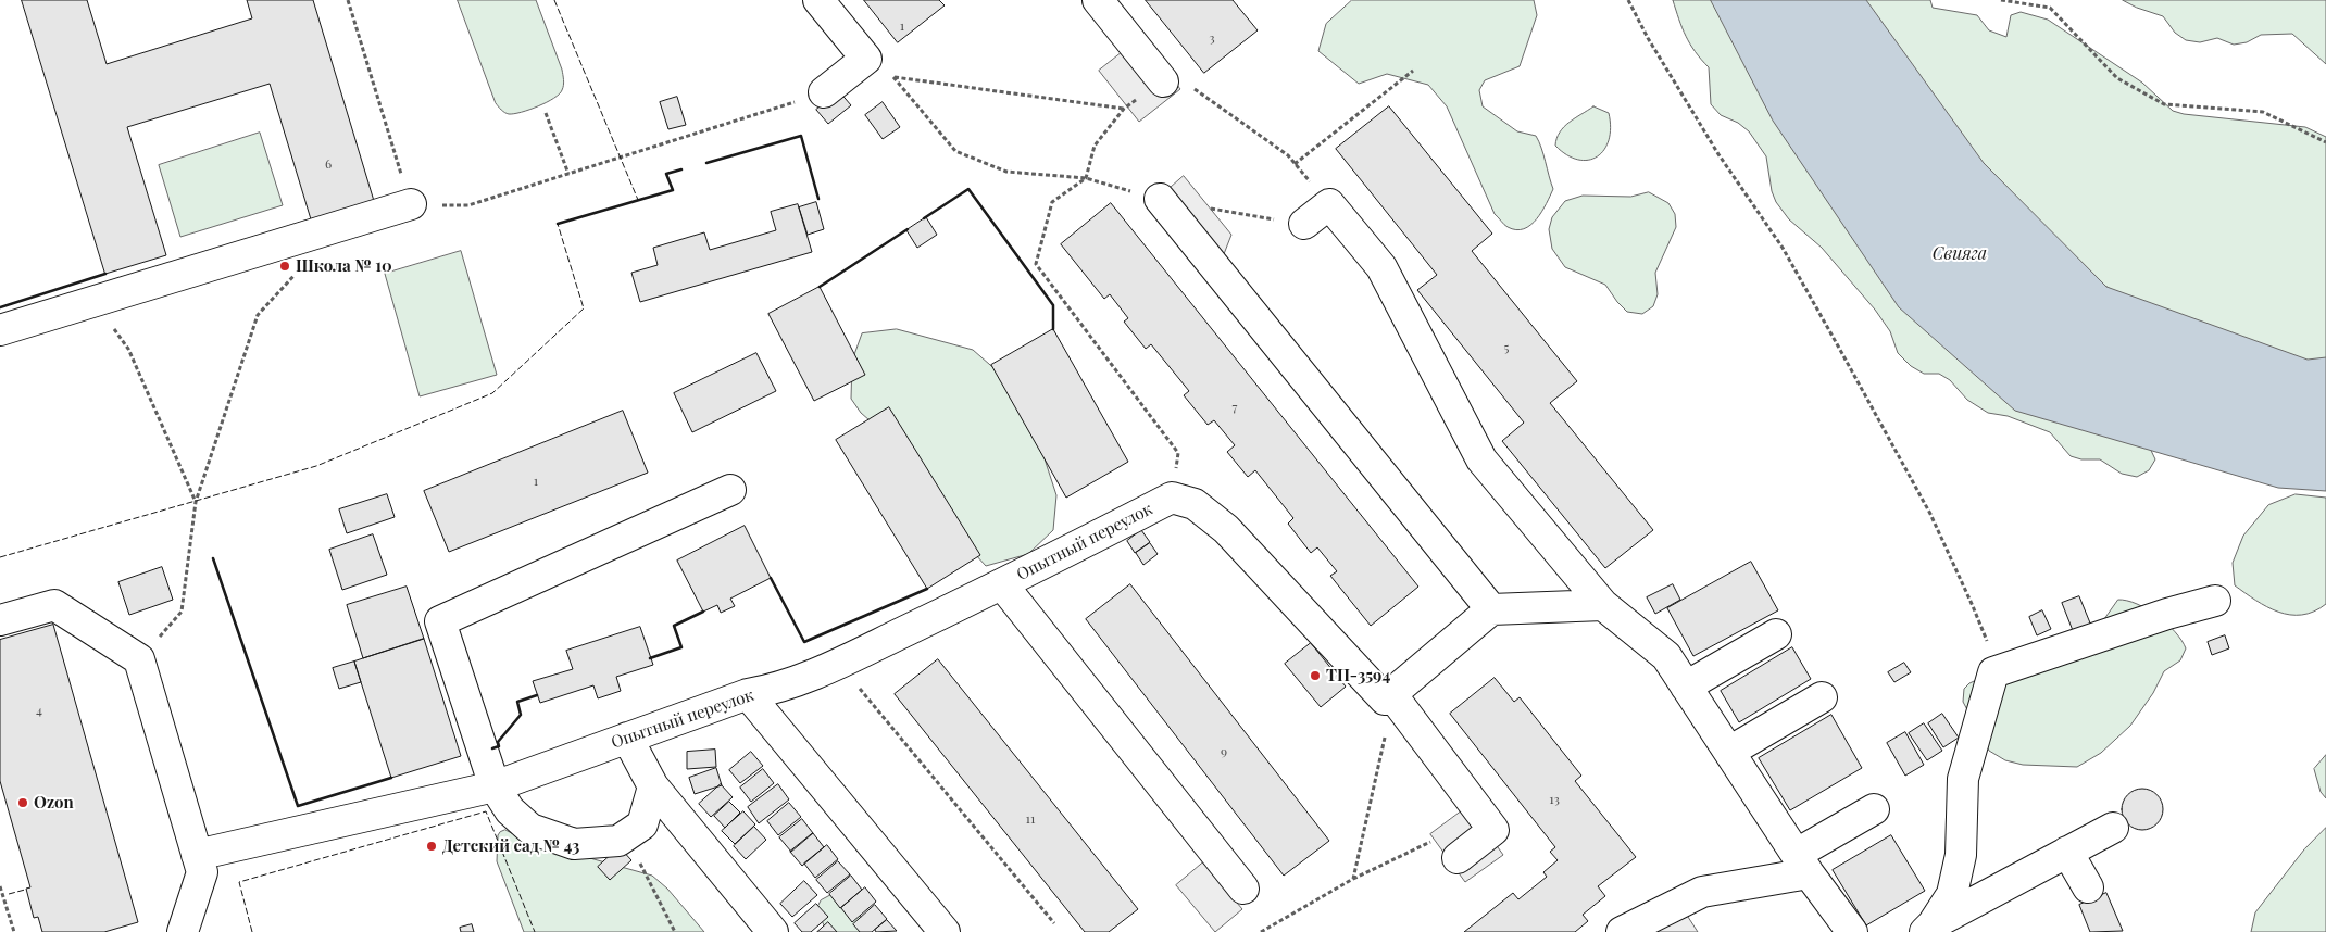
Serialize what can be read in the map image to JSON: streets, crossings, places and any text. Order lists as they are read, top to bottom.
{
  "streets": {
    "lane": ["Опытный переулок"]
  },
  "water": ["Свияга"],
  "places": [
    "Школа № 10",
    "ТП-3594",
    "Ozon",
    "Детский сад № 43"
  ],
  "house_numbers": [
    "1",
    "3",
    "6",
    "5",
    "7",
    "1",
    "4",
    "9",
    "13",
    "11"
  ]
}
